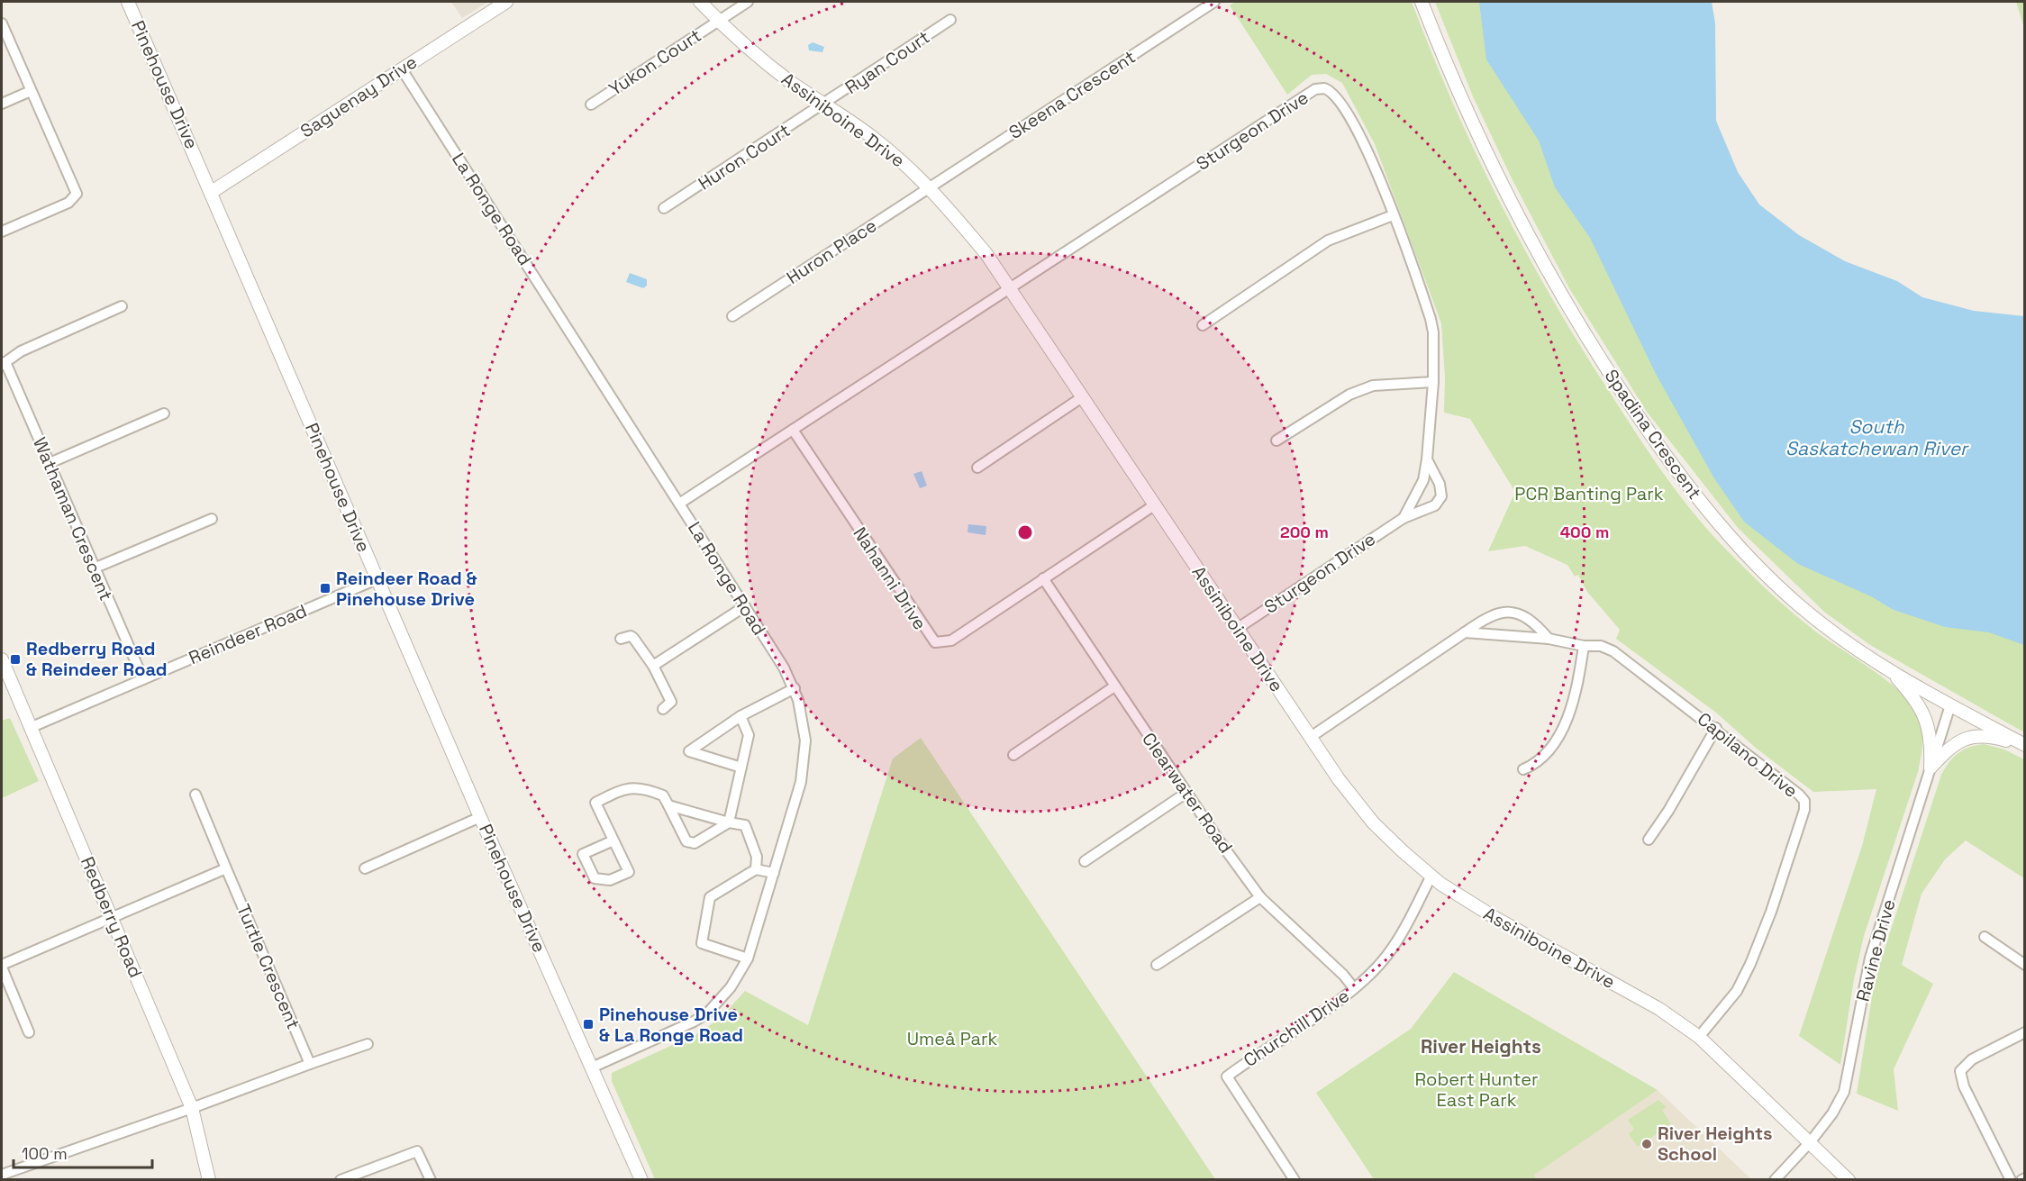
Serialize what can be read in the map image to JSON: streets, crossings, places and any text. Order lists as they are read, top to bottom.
{
  "streets": {
    "street": [
      "Yukon Court",
      "Ryan Court",
      "Pinehouse Drive",
      "Skeena Crescent",
      "Saguenay Drive",
      "Assiniboine Drive",
      "Sturgeon Drive",
      "Huron Court",
      "La Ronge Road",
      "Huron Place",
      "Spadina Crescent",
      "Wathaman Crescent",
      "Nahanni Drive",
      "Reindeer Road",
      "Capilano Drive",
      "Clearwater Road",
      "Redberry Road",
      "Ravine Drive",
      "Turtle Crescent",
      "Churchill Drive"
    ]
  },
  "crossings": [
    ["Yukon Court", "Assiniboine Drive"],
    ["Ryan Court", "Assiniboine Drive"],
    ["Ryan Court", "Huron Court"],
    ["Pinehouse Drive", "Saguenay Drive"],
    ["Pinehouse Drive", "La Ronge Road"],
    ["Pinehouse Drive", "Reindeer Road"],
    ["Skeena Crescent", "Assiniboine Drive"],
    ["Skeena Crescent", "Huron Place"],
    ["Saguenay Drive", "La Ronge Road"],
    ["Assiniboine Drive", "Sturgeon Drive"],
    ["Assiniboine Drive", "Huron Court"],
    ["Assiniboine Drive", "Huron Place"],
    ["Assiniboine Drive", "Nahanni Drive"],
    ["Assiniboine Drive", "Capilano Drive"],
    ["Assiniboine Drive", "Ravine Drive"],
    ["Assiniboine Drive", "Churchill Drive"],
    ["Spadina Crescent", "Ravine Drive"],
    ["Wathaman Crescent", "Reindeer Road"],
    ["Nahanni Drive", "Clearwater Road"],
    ["Reindeer Road", "Redberry Road"],
    ["Clearwater Road", "Churchill Drive"]
  ],
  "districts": ["River Heights"],
  "water": ["South Saskatchewan River"],
  "parks": ["PCR Banting Park", "Umeå Park", "Robert Hunter East Park"],
  "places": {
    "transit": ["Reindeer Road & Pinehouse Drive", "Redberry Road & Reindeer Road", "Pinehouse Drive & La Ronge Road"],
    "other": ["River Heights School"]
  },
  "scale_bar": "100 m",
  "rings": ["200 m", "400 m"]
}
